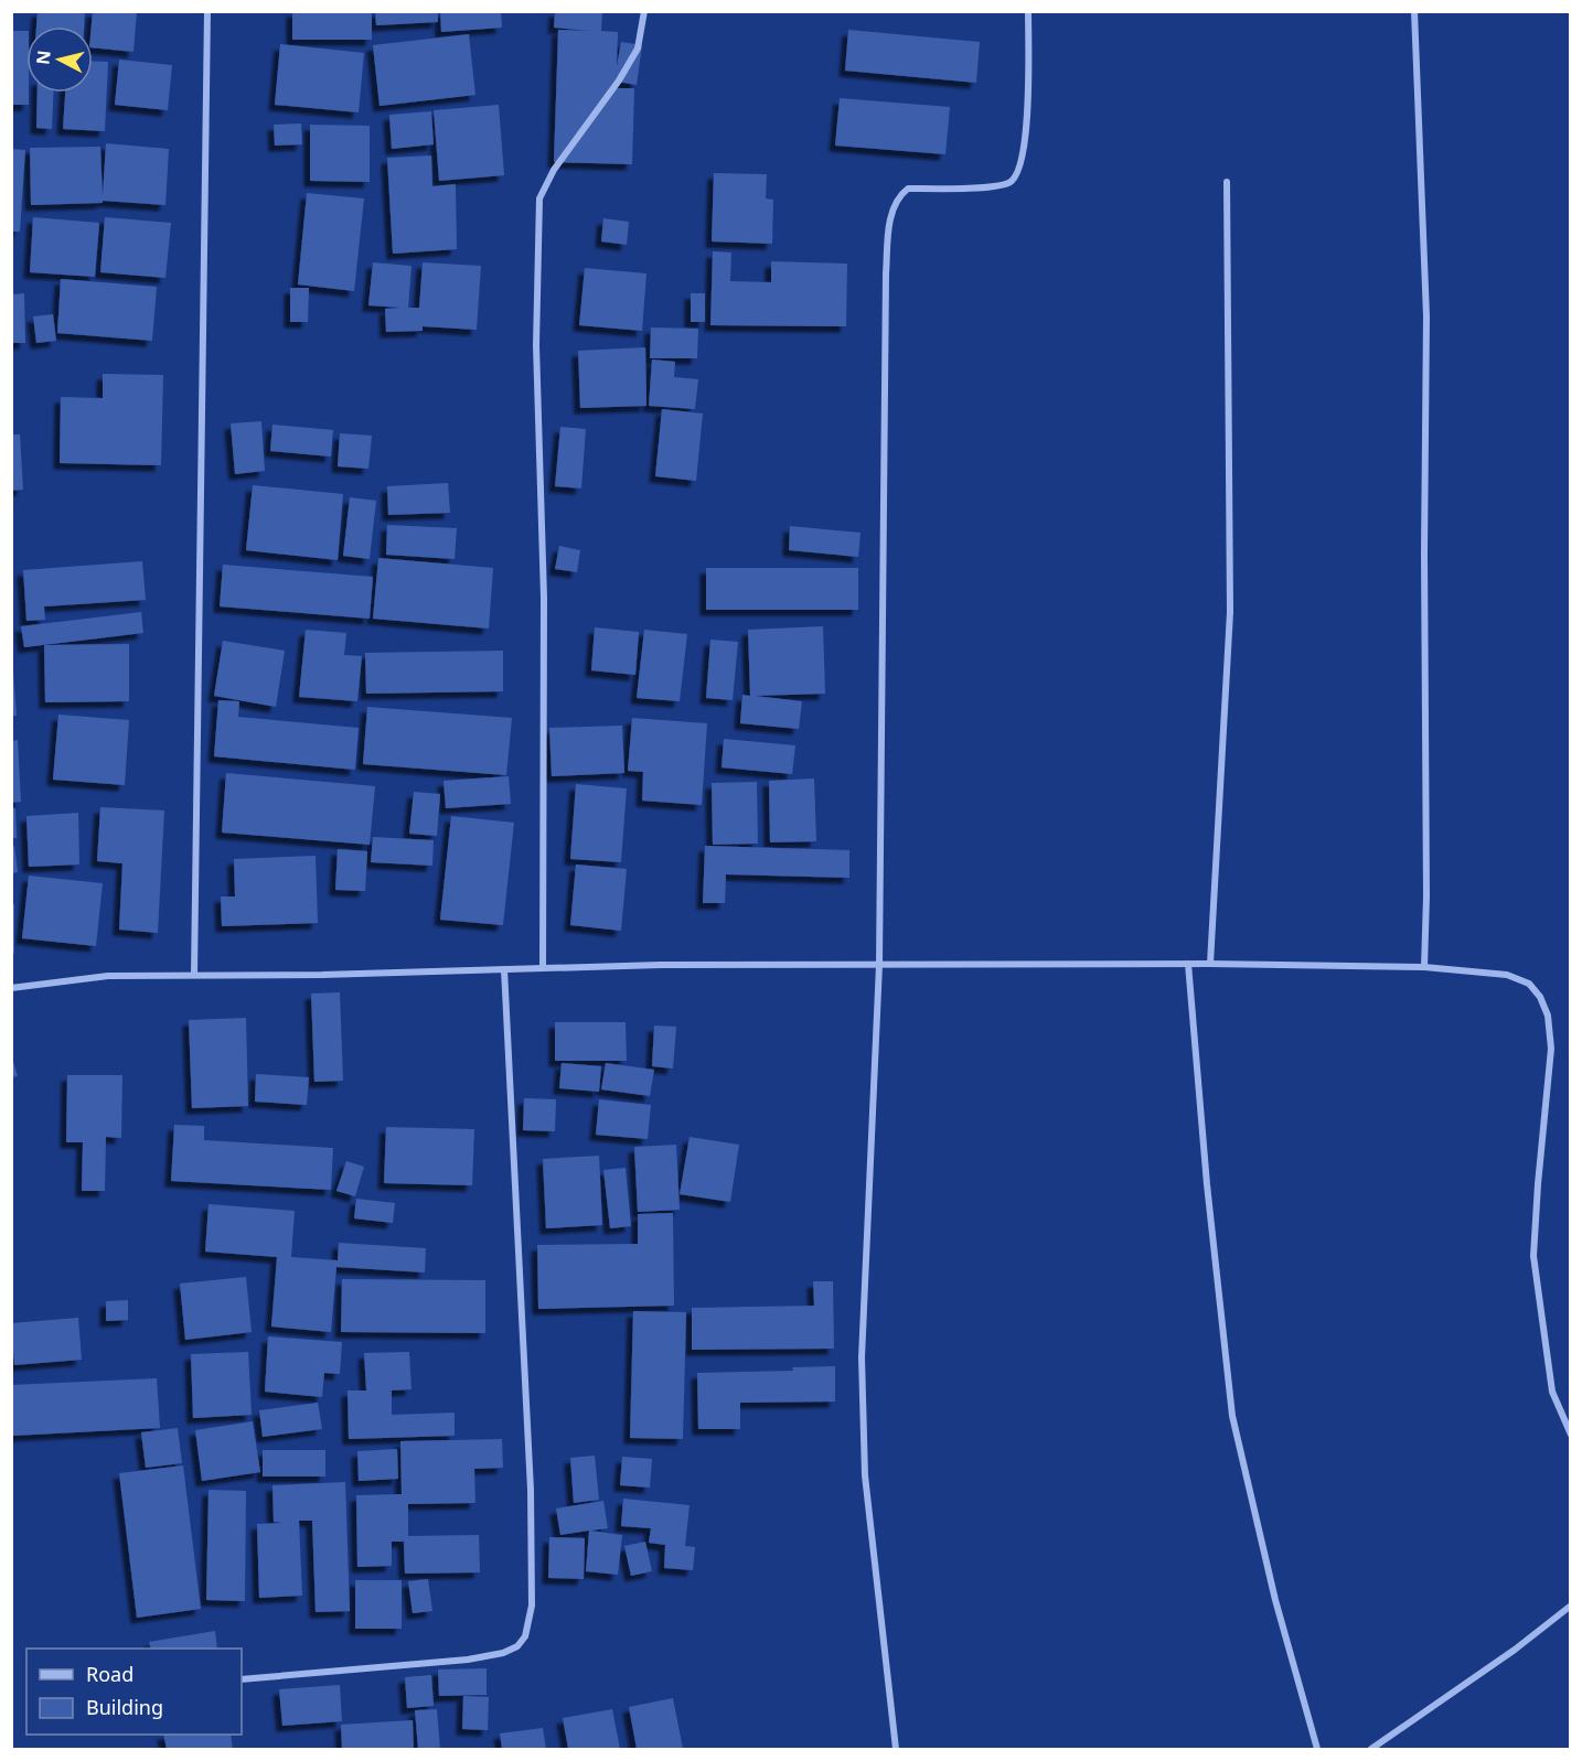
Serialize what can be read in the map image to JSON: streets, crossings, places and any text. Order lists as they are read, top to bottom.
{
  "legend": ["Road", "Building"],
  "north": "left"
}
